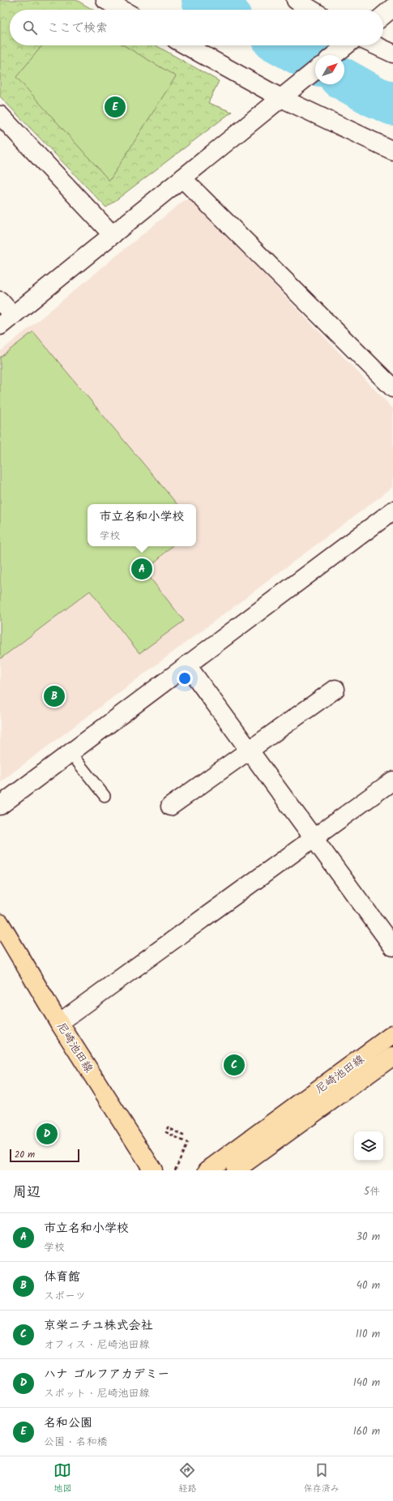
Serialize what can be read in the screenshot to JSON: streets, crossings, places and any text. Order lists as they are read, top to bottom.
{
  "streets": {
    "main road": ["尼崎池田線"]
  },
  "scale_bar": "20 m",
  "north": "top right",
  "page": {
    "search": "ここで検索",
    "pins": [
      "E",
      "A",
      "B",
      "C",
      "D"
    ],
    "popup": ["市立名和小学校", "学校"],
    "scale": "20 m",
    "heading": ["周辺", "5件"],
    "list": [
      {
        "mark": "A",
        "name": "市立名和小学校",
        "note": "学校",
        "value": "30 m"
      },
      {
        "mark": "B",
        "name": "体育館",
        "note": "スポーツ",
        "value": "40 m"
      },
      {
        "mark": "C",
        "name": "京栄ニチユ株式会社",
        "note": "オフィス · 尼崎池田線",
        "value": "110 m"
      },
      {
        "mark": "D",
        "name": "ハナ ゴルフアカデミー",
        "note": "スポット · 尼崎池田線",
        "value": "140 m"
      },
      {
        "mark": "E",
        "name": "名和公園",
        "note": "公園 · 名和橋",
        "value": "160 m"
      }
    ],
    "nav": ["地図", "経路", "保存済み"]
  }
}
